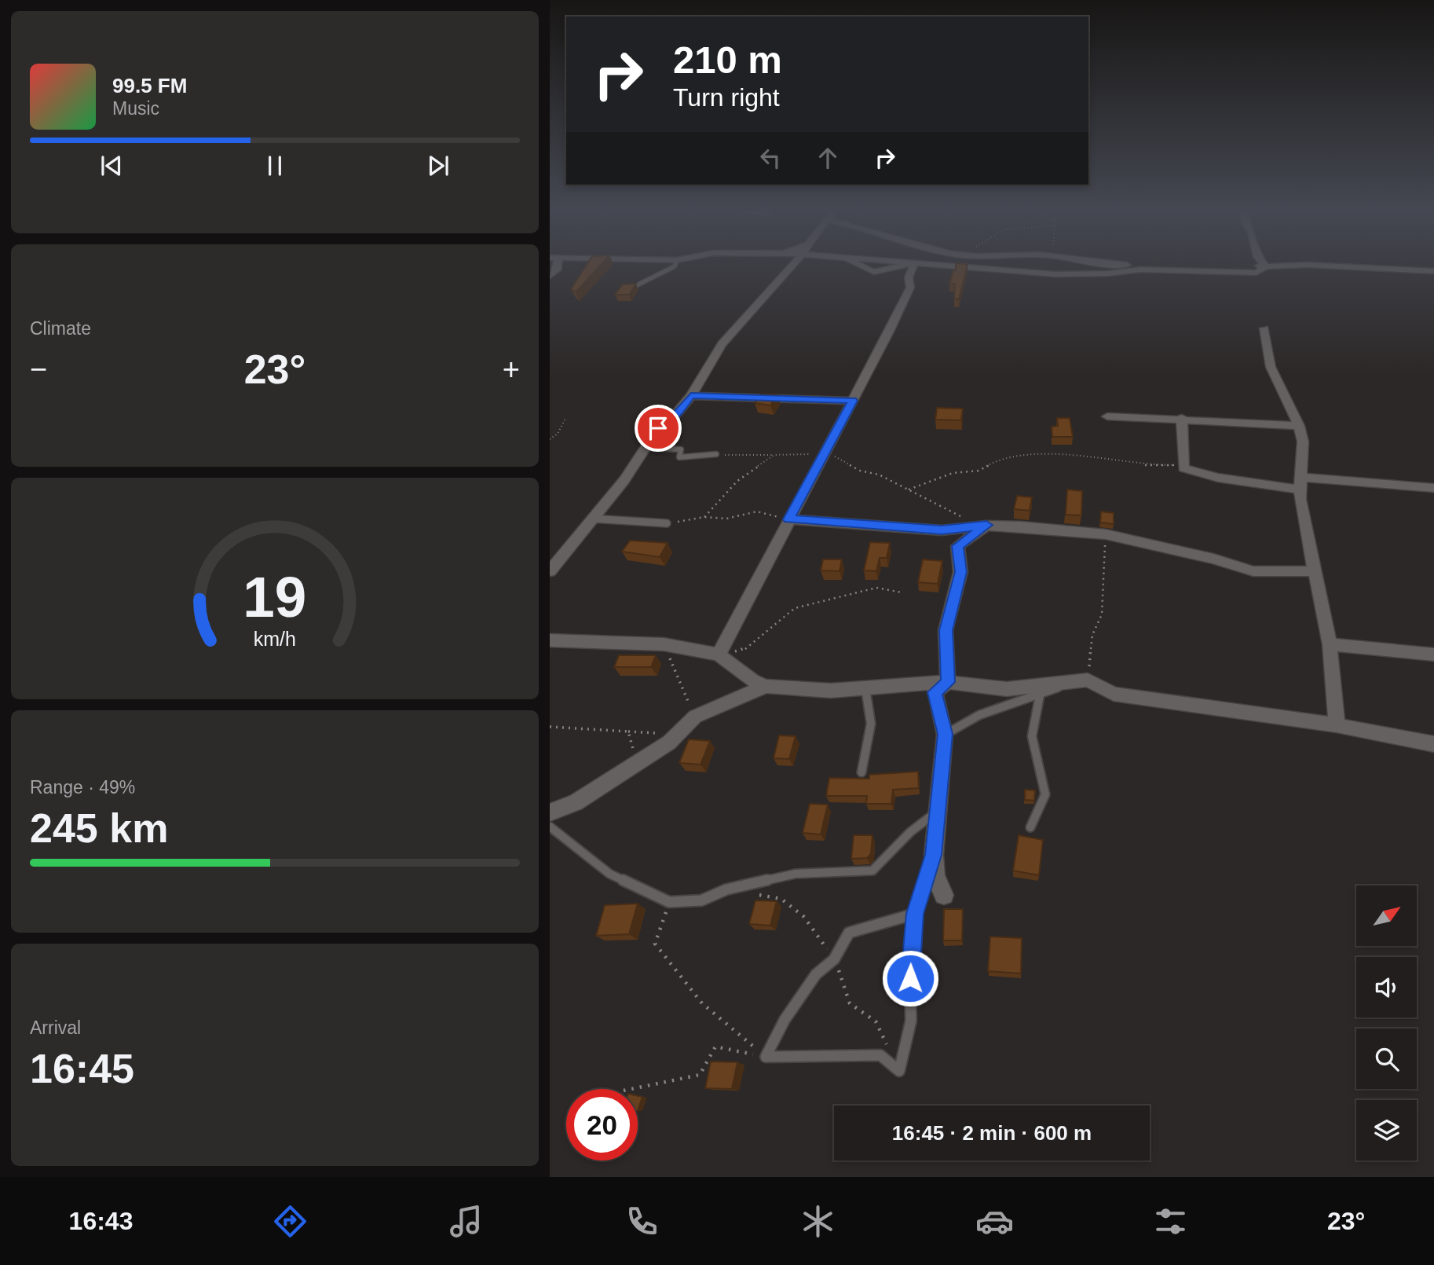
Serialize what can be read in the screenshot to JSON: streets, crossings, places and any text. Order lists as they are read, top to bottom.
{
  "north": "top right",
  "page": {
    "turn": ["210 m", "Turn right"],
    "song": ["99.5 FM", "Music"],
    "tile": [
      "Climate",
      ["Range · 49%", "245 km"],
      ["Arrival", "16:45"]
    ],
    "heat": ["−", "23°", "+"],
    "limit": "20",
    "trip": "16:45 · 2 min · 600 m",
    "tabs": ["16:43", "23°"],
    "gauge": ["19", "km/h"]
  }
}
